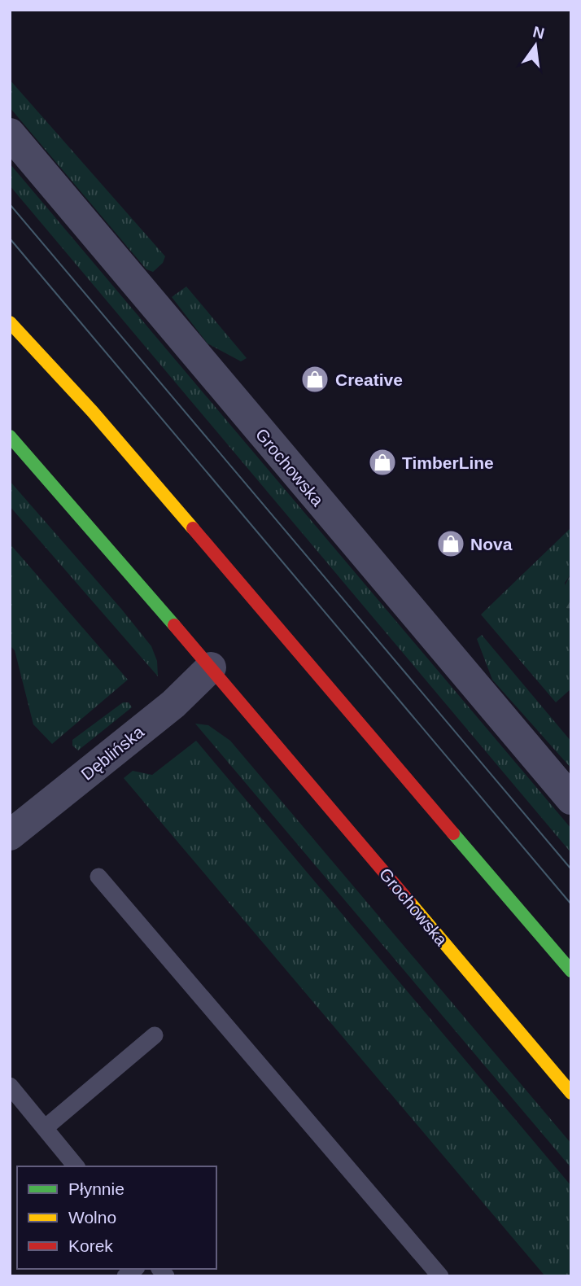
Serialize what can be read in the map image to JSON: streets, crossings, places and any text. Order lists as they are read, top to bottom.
{
  "streets": {
    "main road": ["Grochowska"],
    "street": ["Dęblińska"]
  },
  "crossings": [
    ["Grochowska", "Dęblińska"]
  ],
  "places": {
    "shop": ["Creative", "TimberLine", "Nova"]
  },
  "legend": ["Płynnie", "Wolno", "Korek"],
  "north": "top"
}
